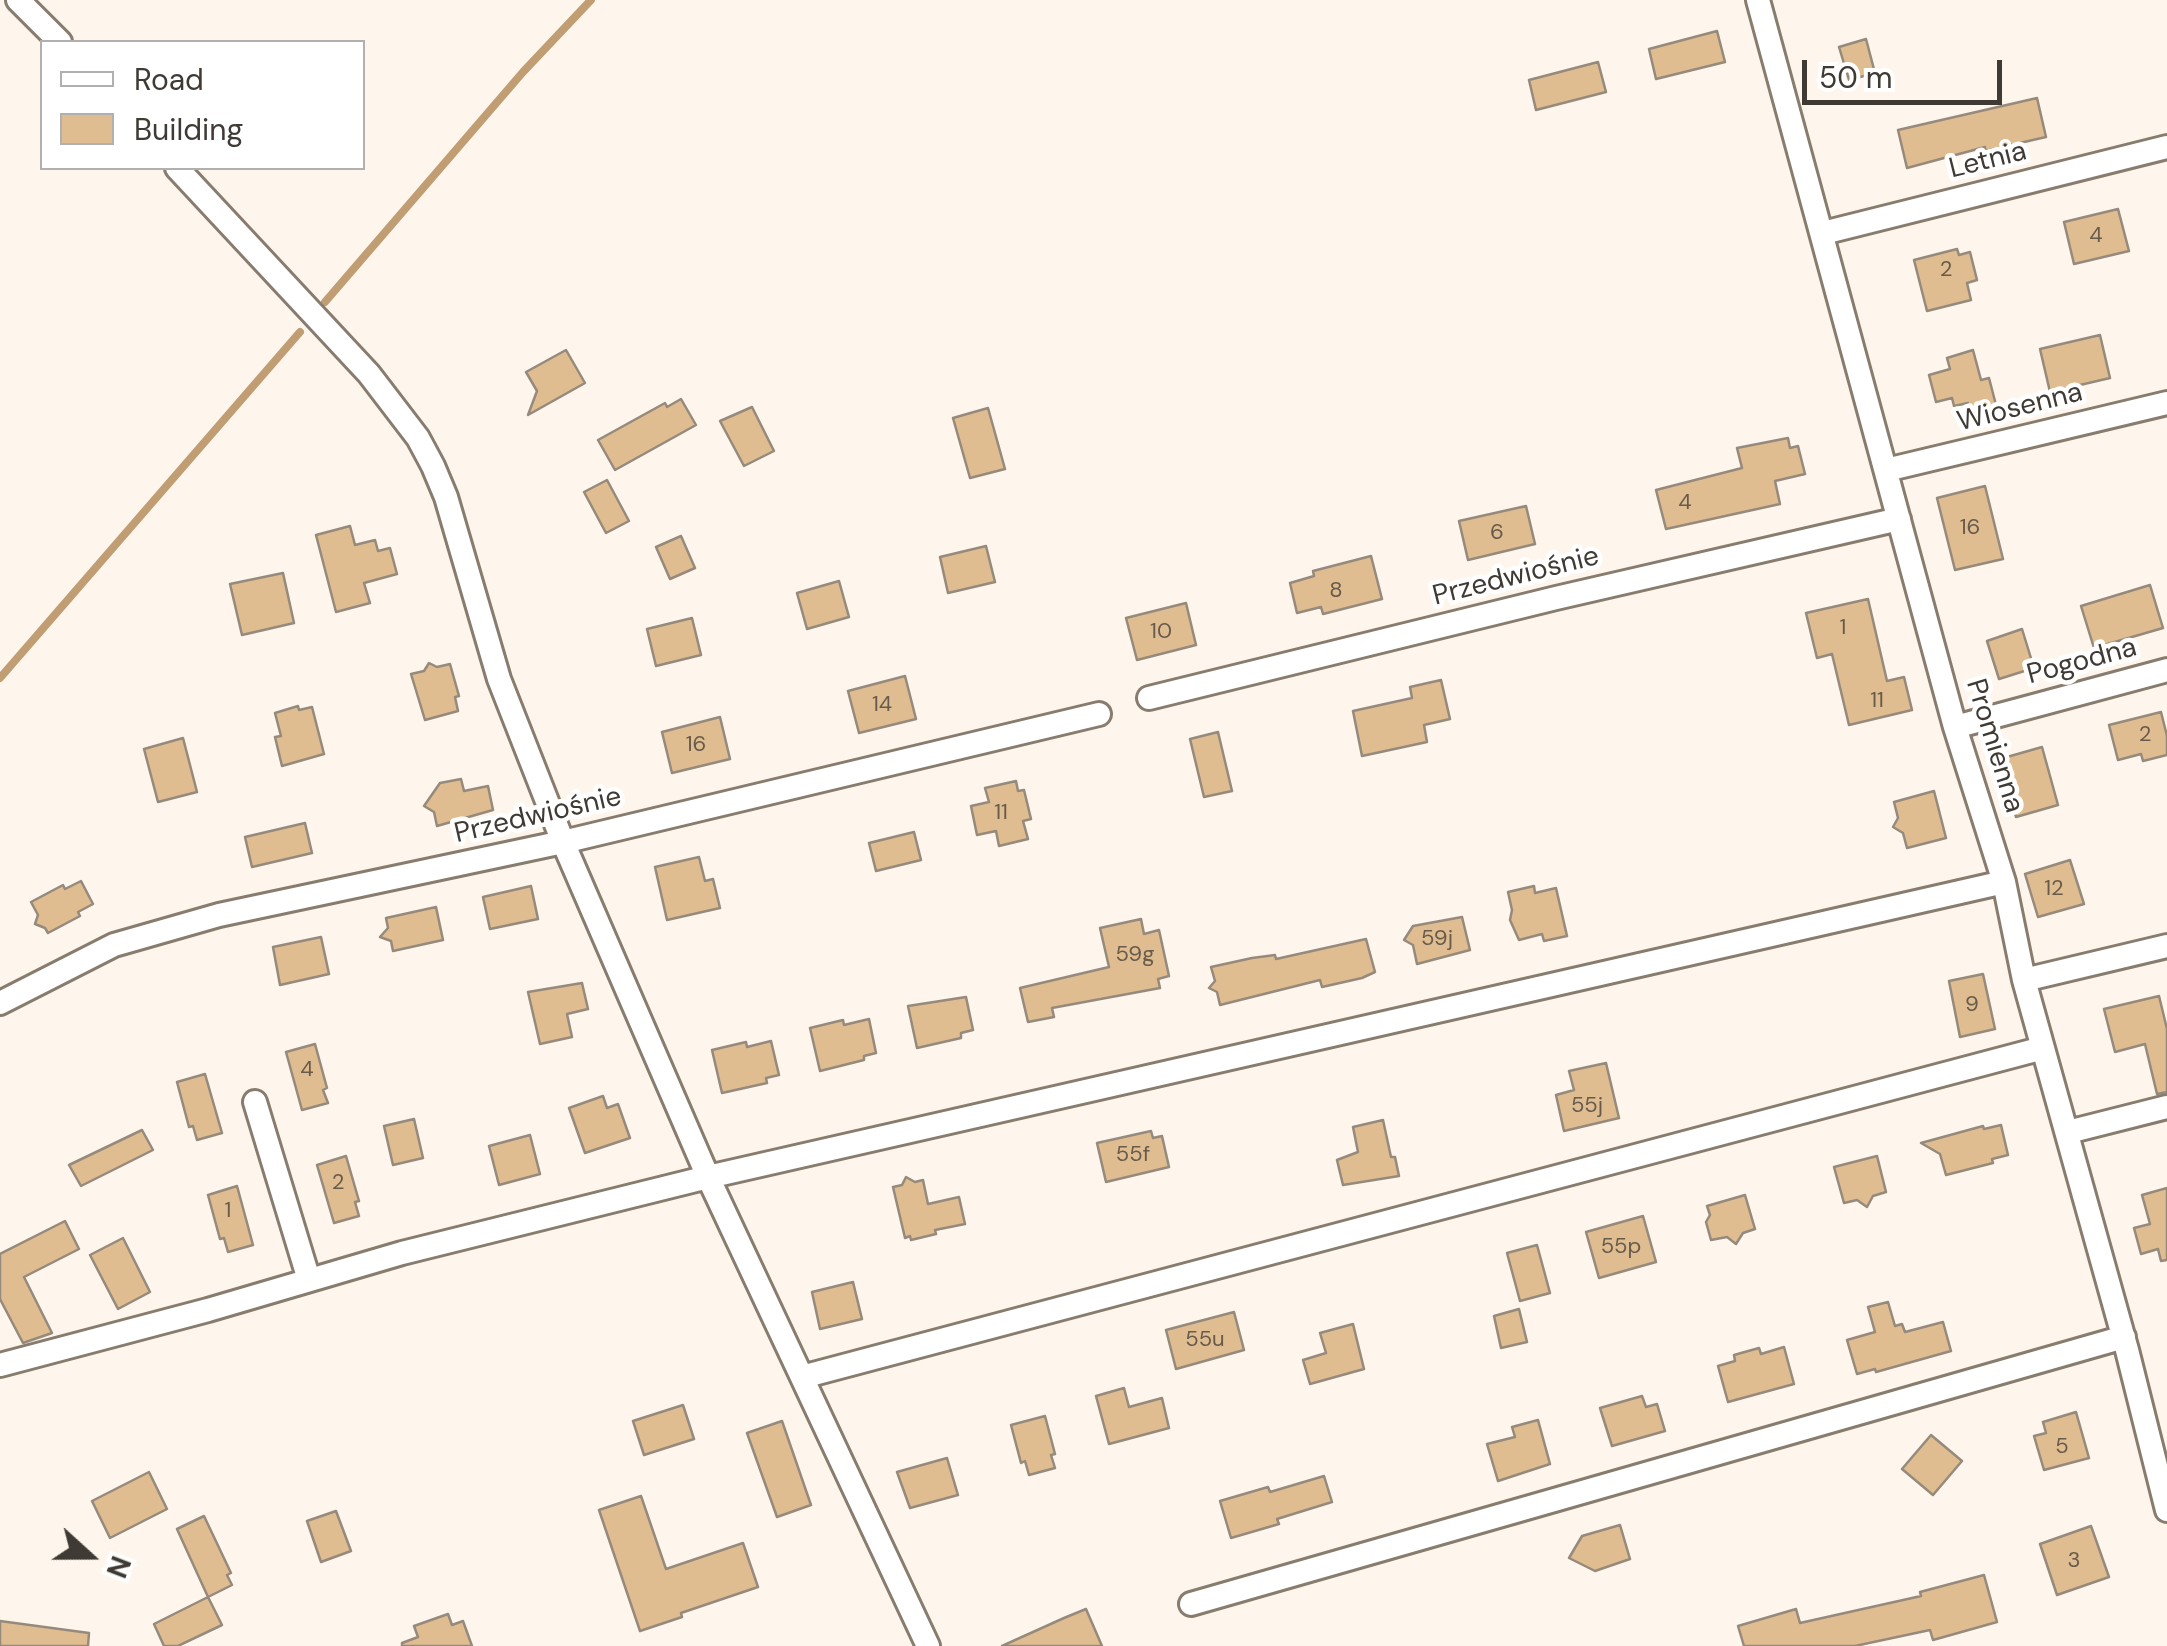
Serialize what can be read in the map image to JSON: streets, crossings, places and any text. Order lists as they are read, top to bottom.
{
  "streets": {
    "street": [
      "Letnia",
      "Wiosenna",
      "Przedwiośnie",
      "Pogodna",
      "Promienna"
    ]
  },
  "crossings": [
    ["Letnia", "Promienna"],
    ["Wiosenna", "Promienna"],
    ["Przedwiośnie", "Promienna"],
    ["Pogodna", "Promienna"]
  ],
  "house_numbers": [
    "4",
    "2",
    "4",
    "16",
    "6",
    "8",
    "1",
    "10",
    "11",
    "14",
    "2",
    "16",
    "11",
    "12",
    "59j",
    "59g",
    "9",
    "4",
    "55j",
    "55f",
    "2",
    "1",
    "55p",
    "55u",
    "5",
    "3"
  ],
  "legend": ["Road", "Building"],
  "scale_bar": "50 m",
  "north": "right"
}
